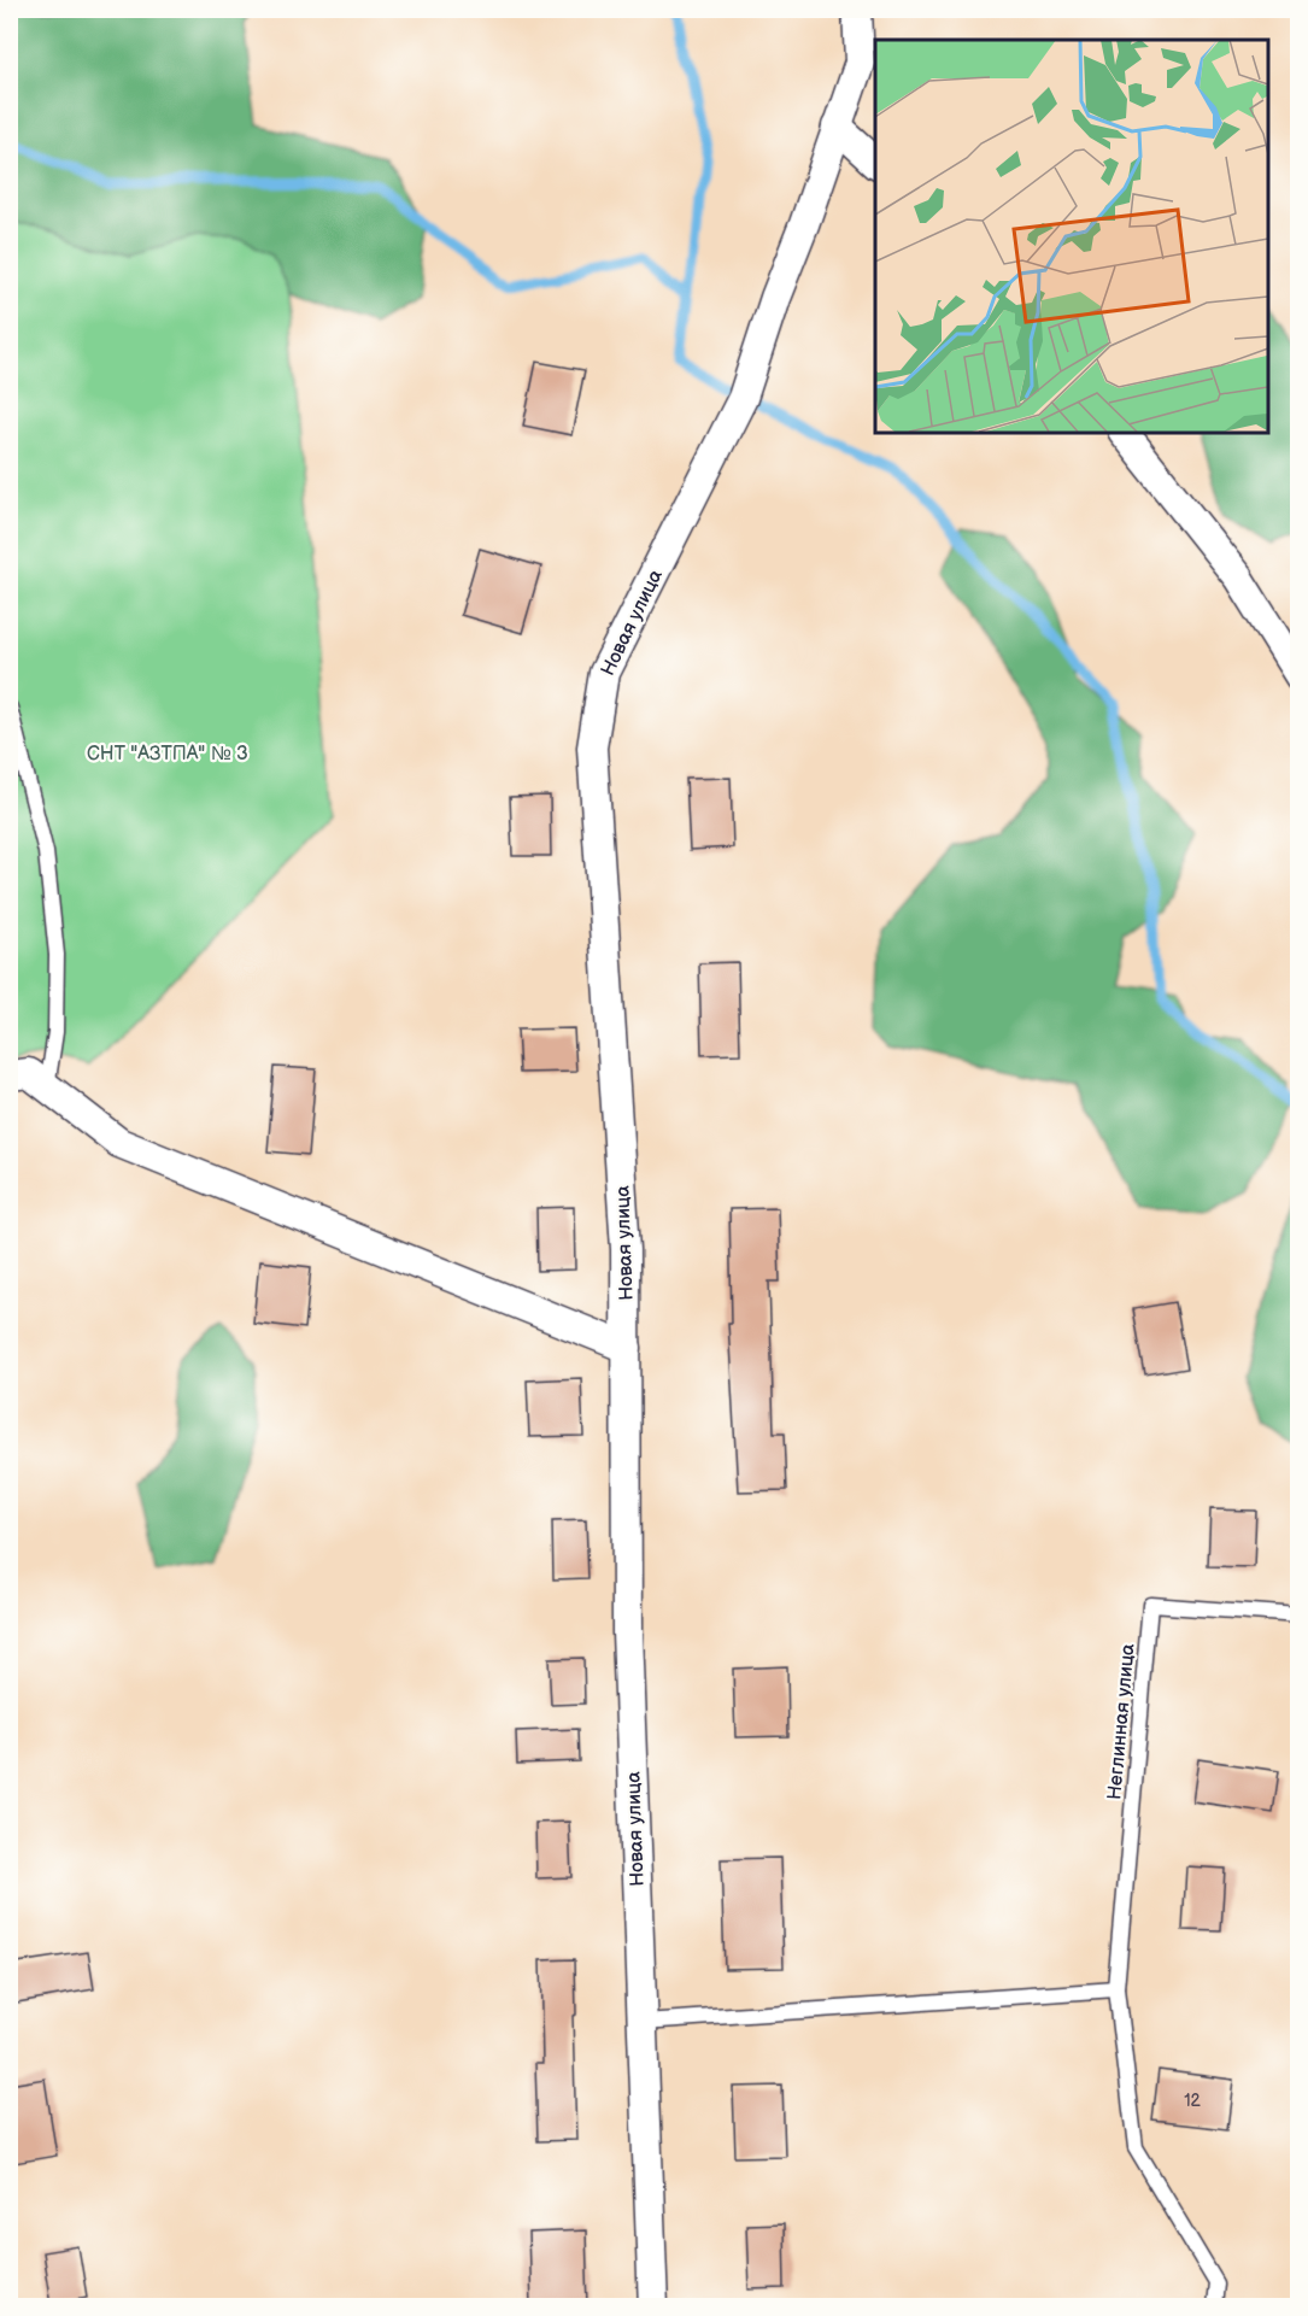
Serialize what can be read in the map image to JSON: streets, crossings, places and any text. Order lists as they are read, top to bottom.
{
  "streets": {
    "street": ["Новая улица"],
    "lane": ["Неглинная улица"]
  },
  "parks": ["СНТ \"АЗТПА\" № 3"],
  "house_numbers": ["12"]
}
